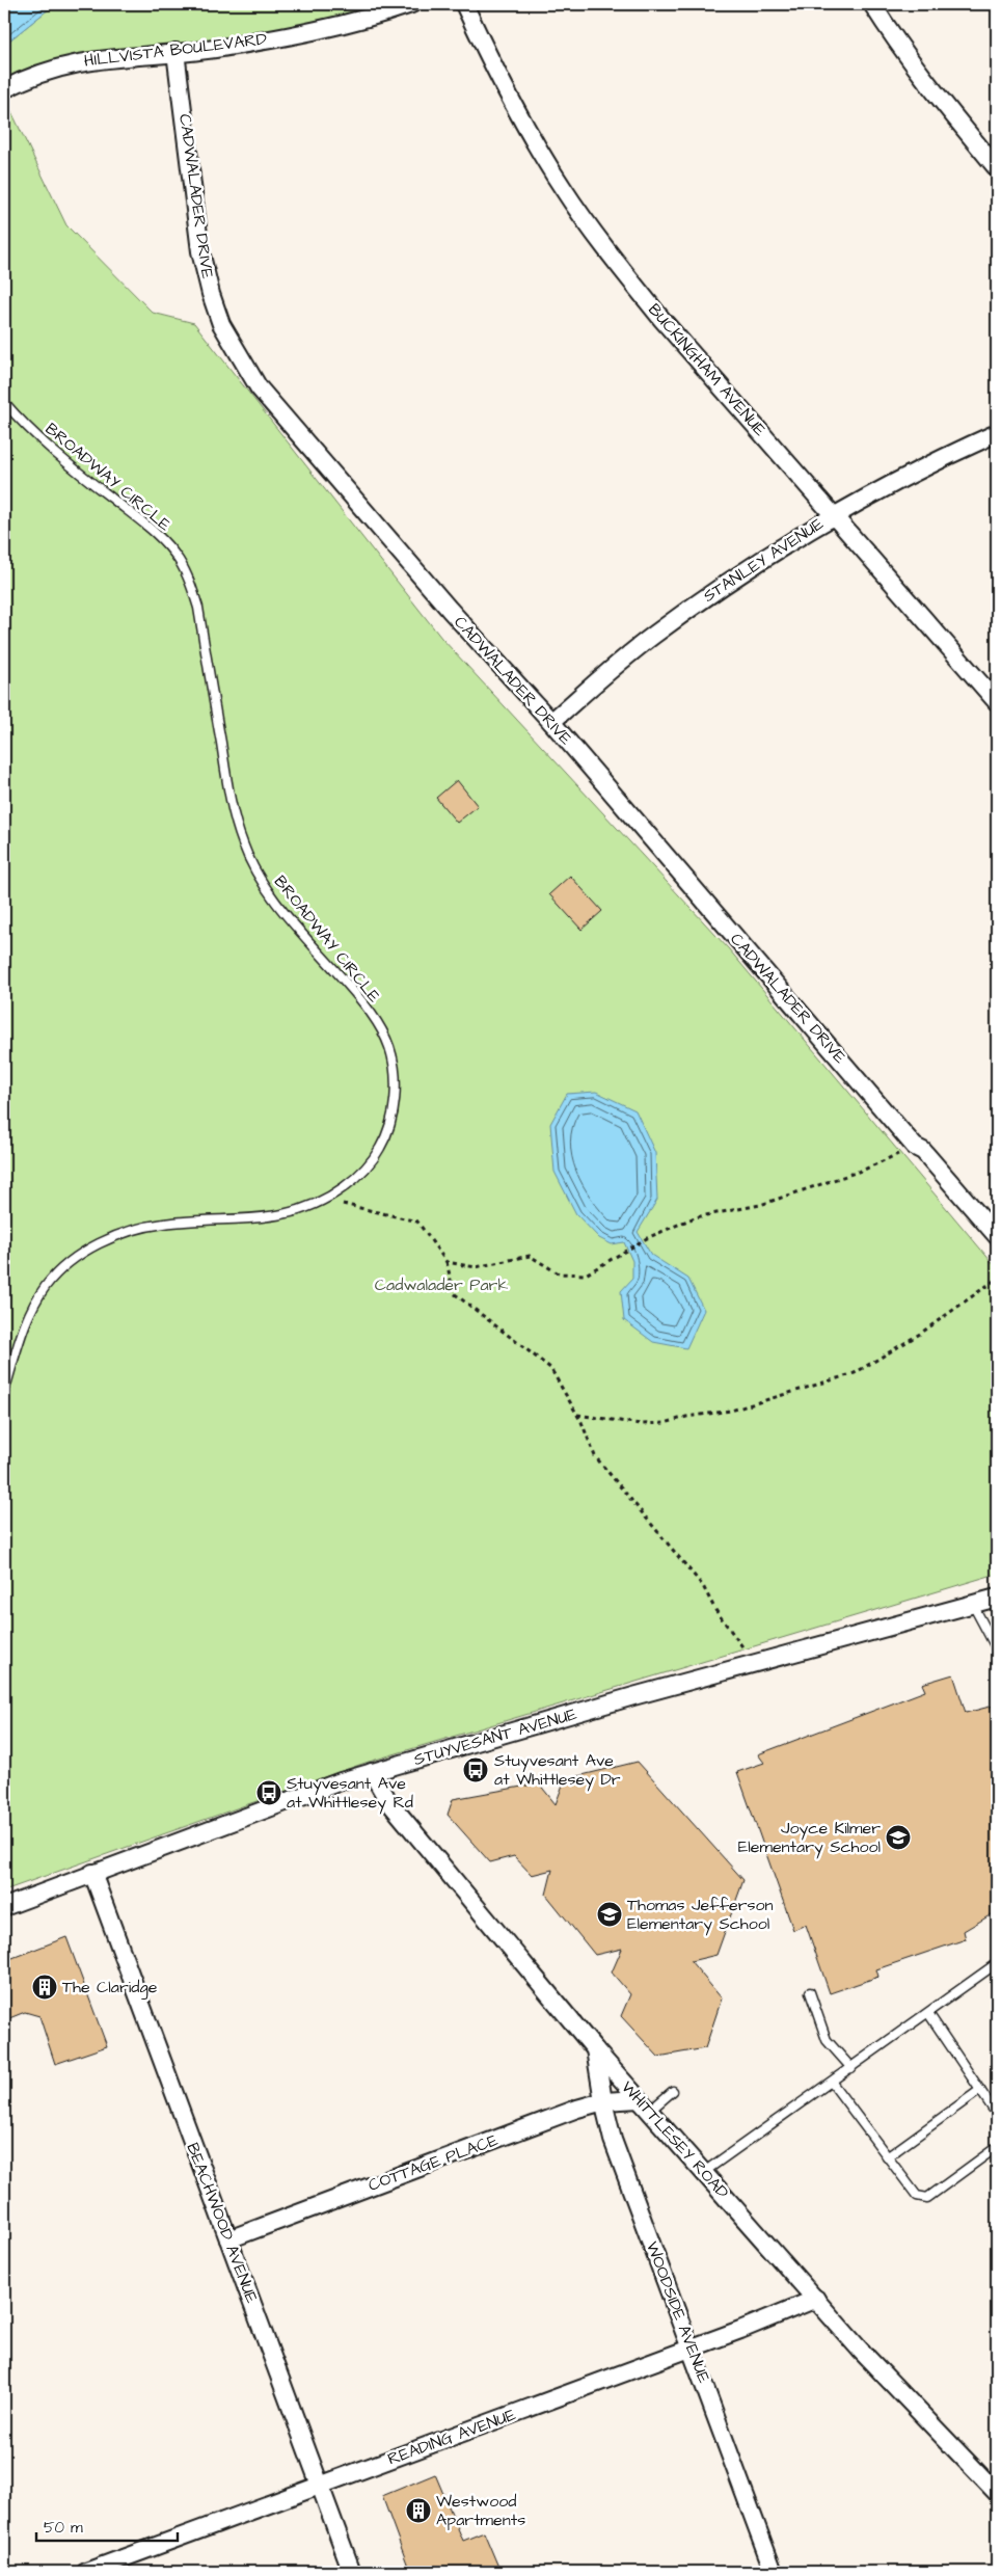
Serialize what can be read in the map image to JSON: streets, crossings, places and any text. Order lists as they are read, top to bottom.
{
  "streets": {
    "street": [
      "HILLVISTA BOULEVARD",
      "CADWALADER DRIVE",
      "BUCKINGHAM AVENUE",
      "STANLEY AVENUE",
      "STUYVESANT AVENUE",
      "WHITTLESEY ROAD",
      "COTTAGE PLACE",
      "BEACHWOOD AVENUE",
      "WOODSIDE AVENUE",
      "READING AVENUE"
    ],
    "lane": ["BROADWAY CIRCLE"]
  },
  "crossings": [
    ["HILLVISTA BOULEVARD", "CADWALADER DRIVE"],
    ["CADWALADER DRIVE", "STANLEY AVENUE"],
    ["BUCKINGHAM AVENUE", "STANLEY AVENUE"],
    ["STUYVESANT AVENUE", "WHITTLESEY ROAD"],
    ["STUYVESANT AVENUE", "BEACHWOOD AVENUE"],
    ["WHITTLESEY ROAD", "COTTAGE PLACE"],
    ["WHITTLESEY ROAD", "WOODSIDE AVENUE"],
    ["WHITTLESEY ROAD", "READING AVENUE"],
    ["COTTAGE PLACE", "BEACHWOOD AVENUE"],
    ["COTTAGE PLACE", "WOODSIDE AVENUE"],
    ["BEACHWOOD AVENUE", "READING AVENUE"],
    ["WOODSIDE AVENUE", "READING AVENUE"]
  ],
  "parks": ["Cadwalader Park"],
  "places": {
    "bus stop": ["Stuyvesant Ave at Whittlesey Dr", "Stuyvesant Ave at Whittlesey Rd"],
    "school or university": ["Joyce Kilmer Elementary School", "Thomas Jefferson Elementary School"],
    "building": ["The Claridge", "Westwood Apartments"]
  },
  "scale_bar": "50 m"
}
